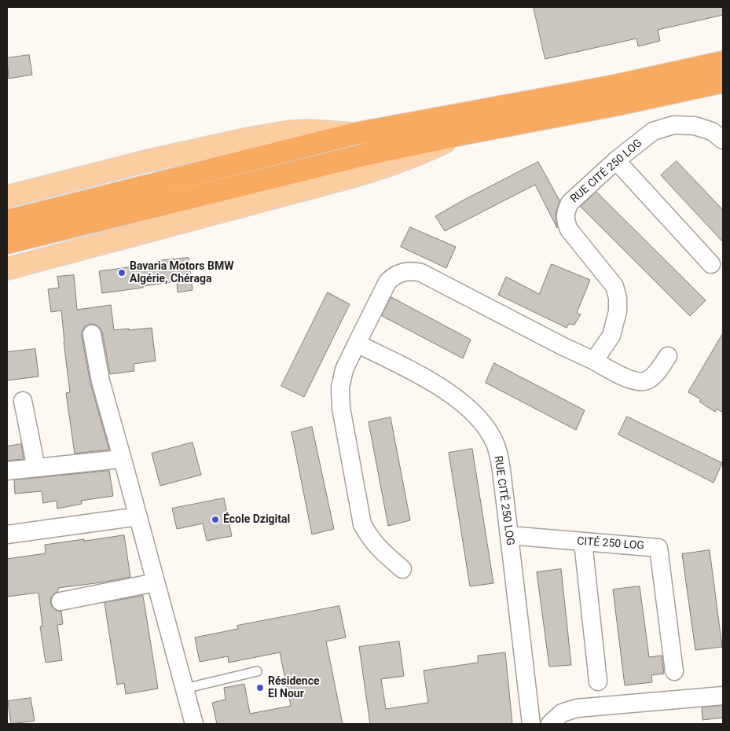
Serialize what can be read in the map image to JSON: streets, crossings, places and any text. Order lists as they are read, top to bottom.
{
  "streets": {
    "street": ["RUE CITÉ 250 LOG", "CITÉ 250 LOG"]
  },
  "crossings": [
    ["RUE CITÉ 250 LOG", "CITÉ 250 LOG"]
  ],
  "places": ["Bavaria Motors BMW Algérie, Chéraga", "École Dzigital", "Résidence El Nour"]
}
